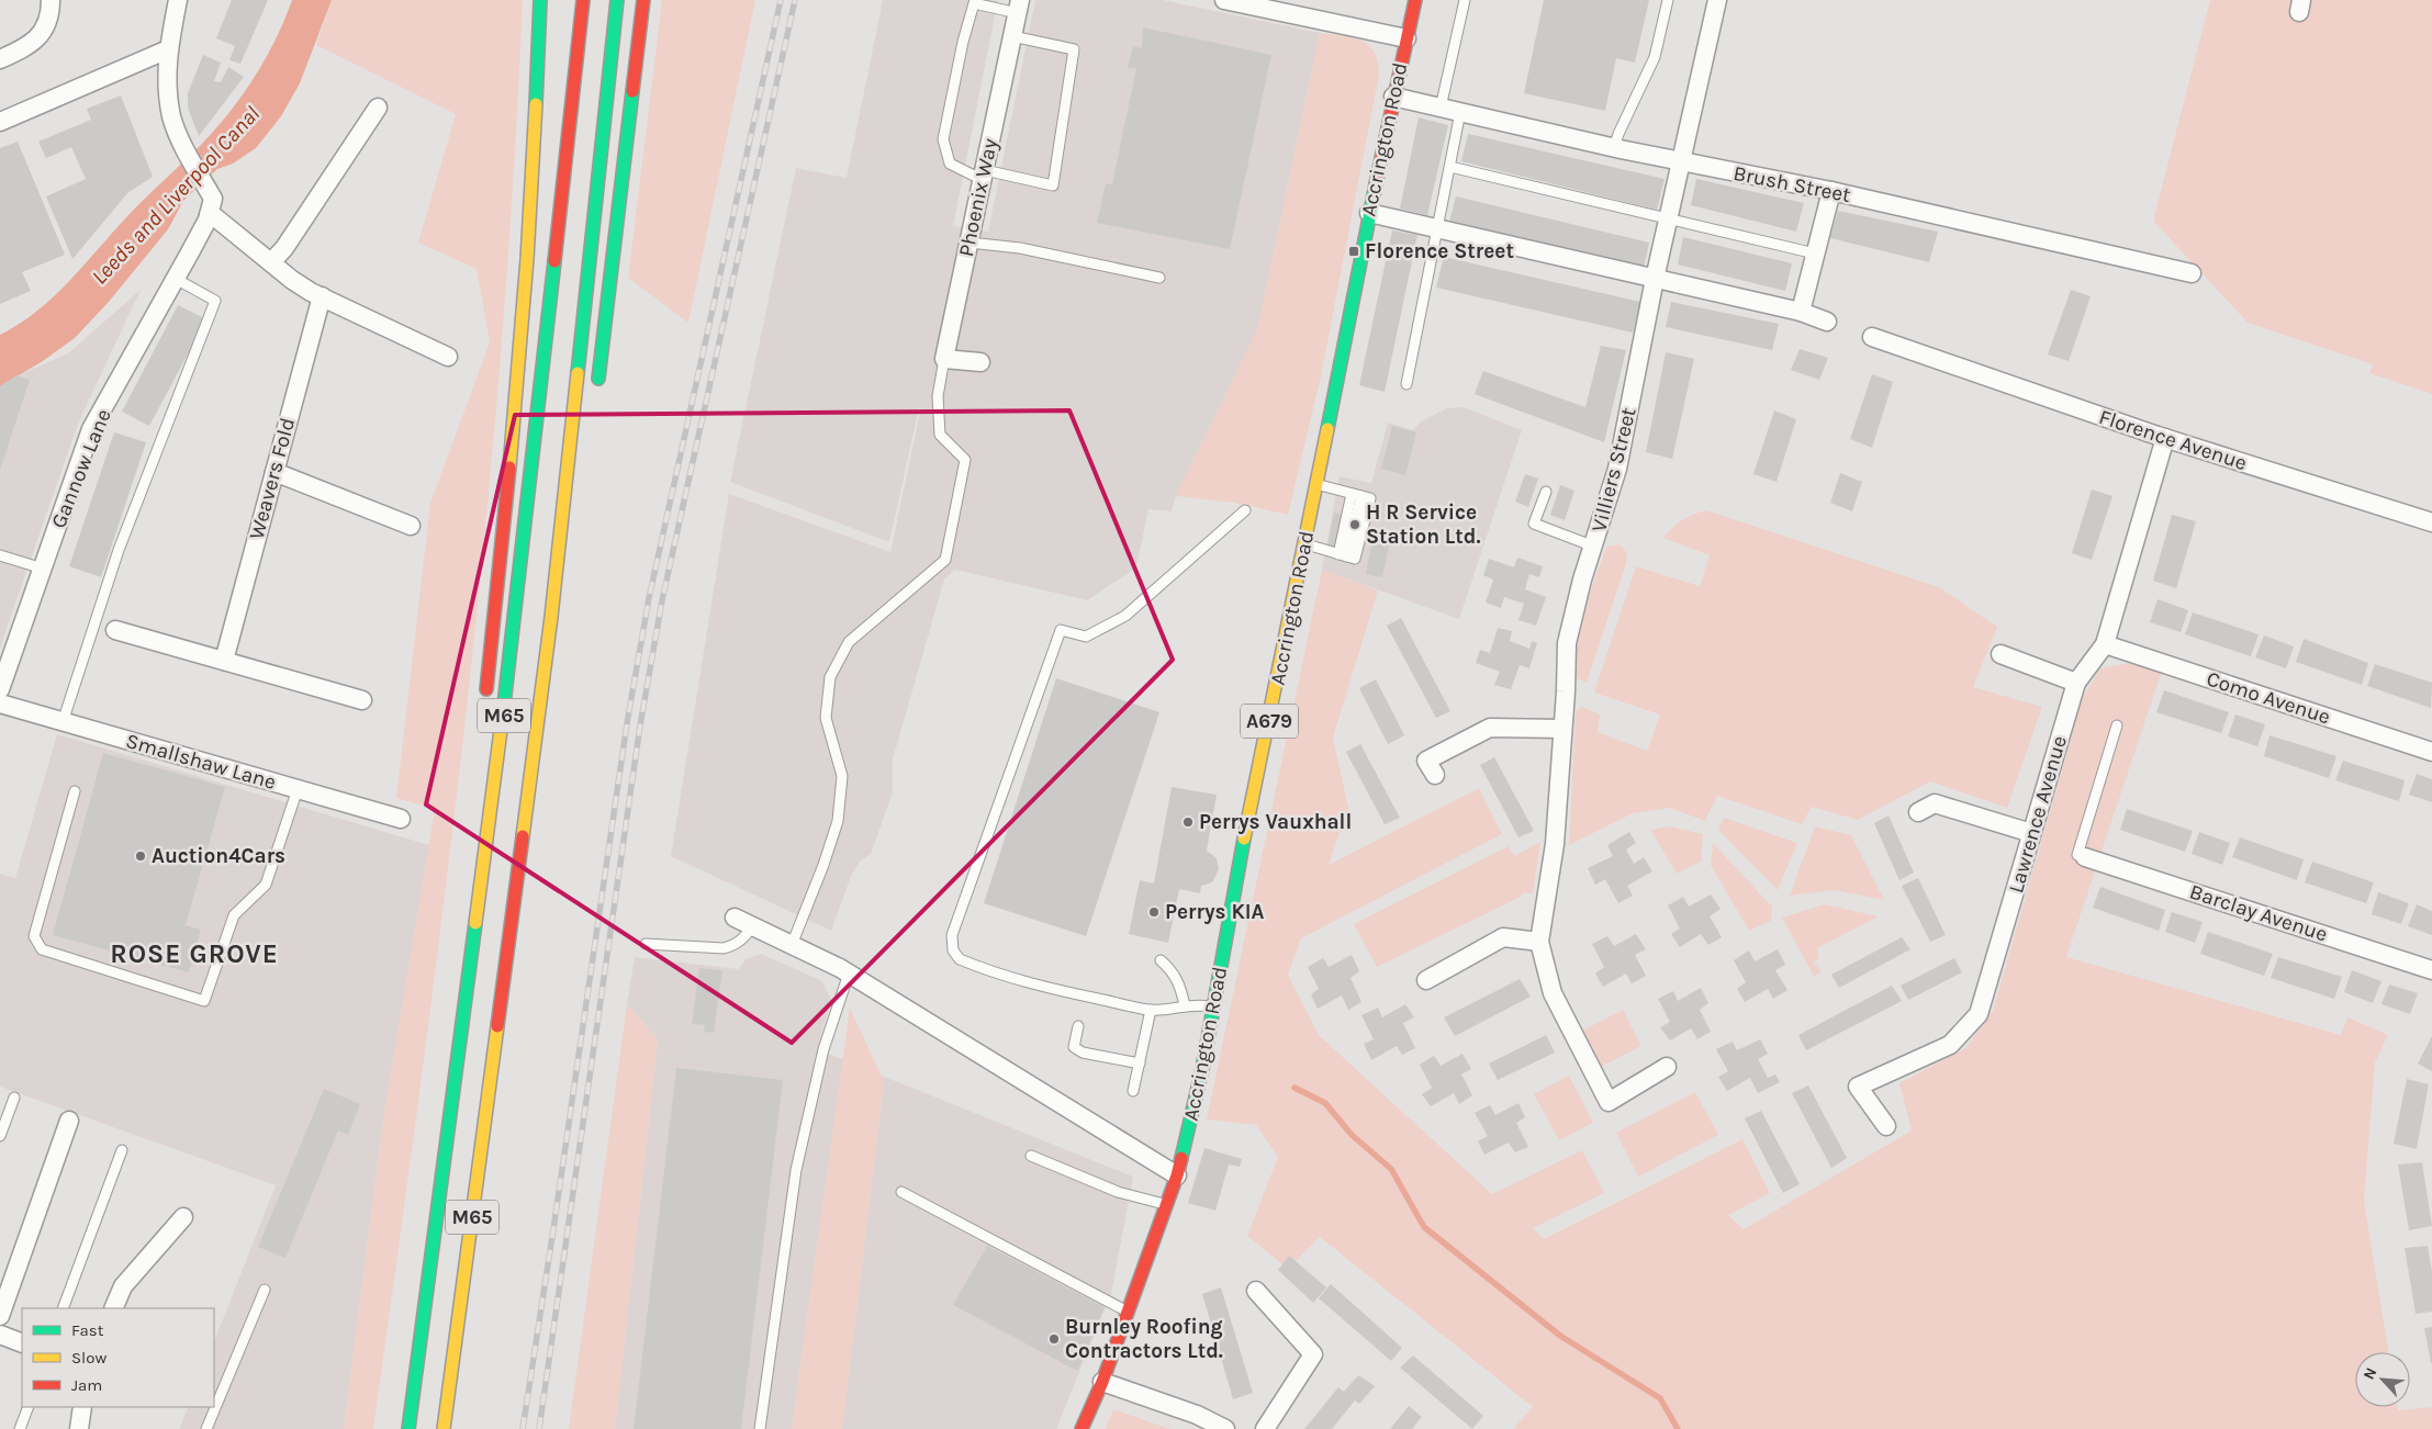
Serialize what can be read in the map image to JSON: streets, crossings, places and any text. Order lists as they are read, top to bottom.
{
  "streets": {
    "main road": ["Accrington Road", "M65", "A679"],
    "street": [
      "Brush Street",
      "Phoenix Way",
      "Florence Avenue",
      "Gannow Lane",
      "Villiers Street",
      "Weavers Fold",
      "Como Avenue",
      "Smallshaw Lane",
      "Lawrence Avenue",
      "Barclay Avenue"
    ]
  },
  "crossings": [
    ["Accrington Road", "Brush Street"],
    ["Brush Street", "Villiers Street"],
    ["Florence Avenue", "Lawrence Avenue"],
    ["Como Avenue", "Lawrence Avenue"]
  ],
  "districts": ["ROSE GROVE"],
  "water": ["Leeds and Liverpool Canal"],
  "places": {
    "transit": ["Florence Street"],
    "other": [
      "H R Service Station Ltd.",
      "Perrys Vauxhall",
      "Auction4Cars",
      "Perrys KIA",
      "Burnley Roofing Contractors Ltd."
    ]
  },
  "legend": ["Fast", "Slow", "Jam"],
  "north": "top left"
}
